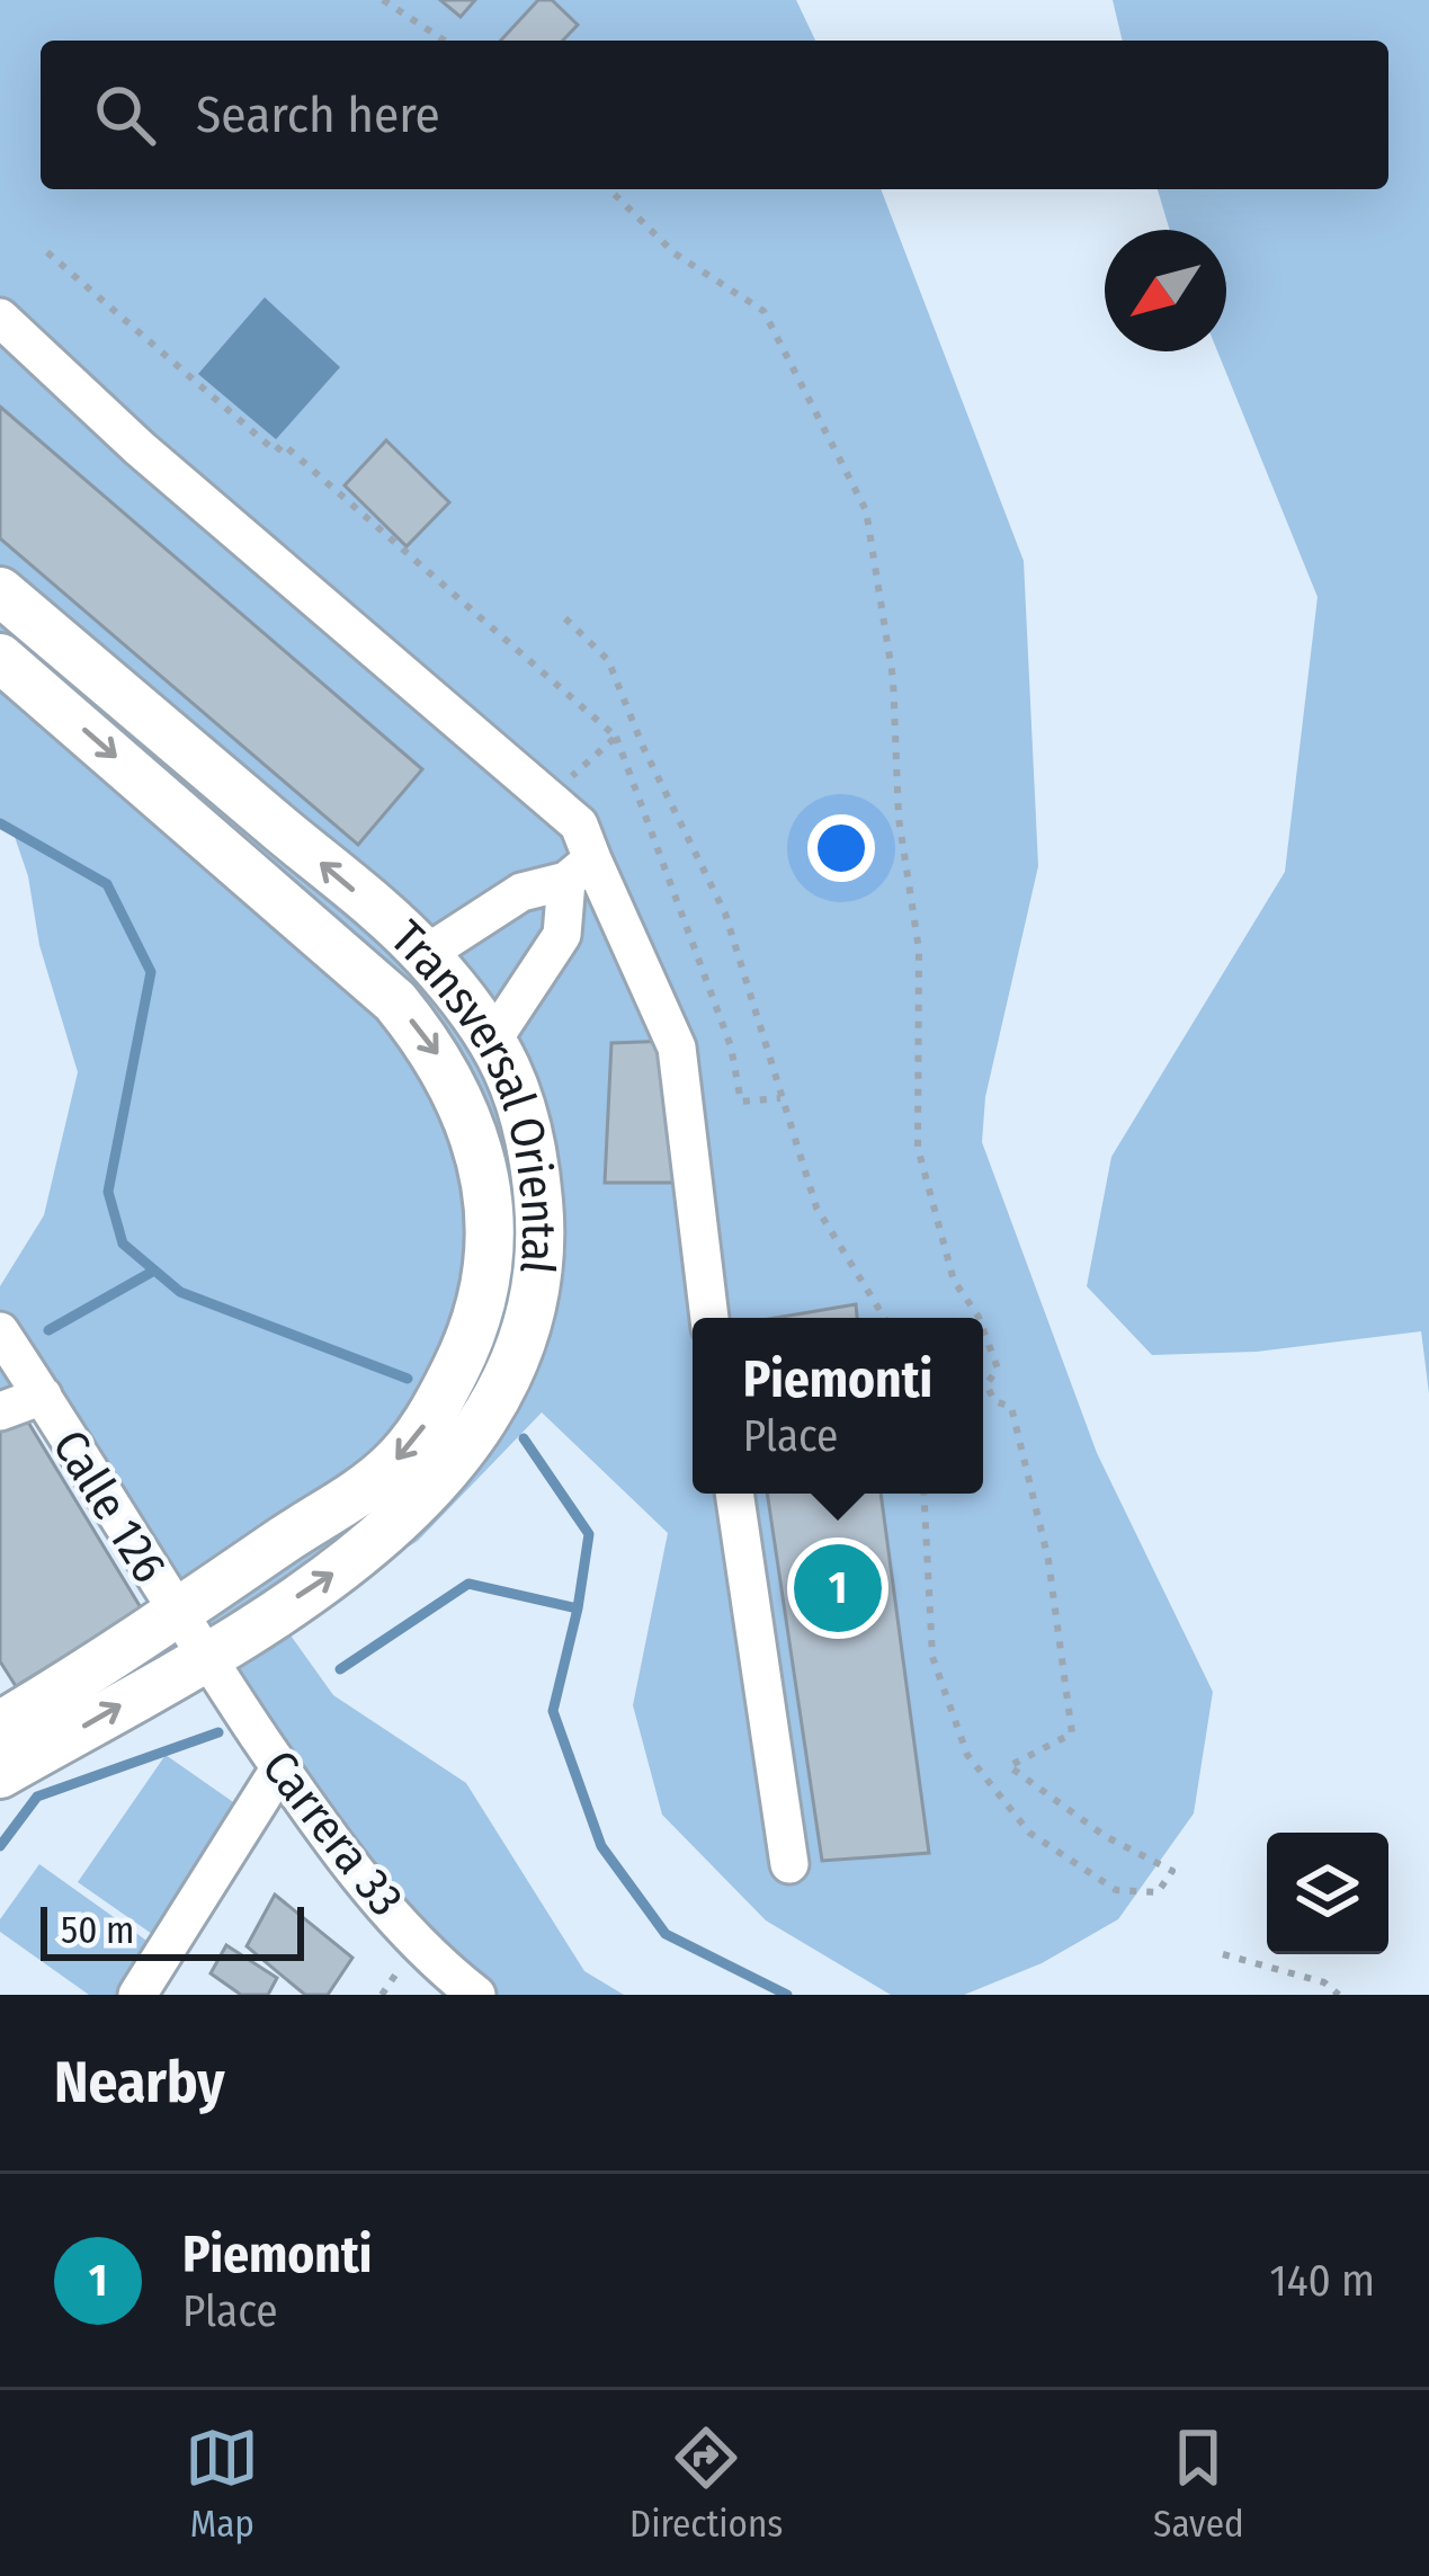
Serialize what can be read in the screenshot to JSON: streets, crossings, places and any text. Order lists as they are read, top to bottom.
{
  "streets": {
    "main road": ["Transversal Oriental"],
    "street": ["Calle 126", "Carrera 33"]
  },
  "crossings": [
    ["Transversal Oriental", "Calle 126"],
    ["Transversal Oriental", "Carrera 33"],
    ["Calle 126", "Carrera 33"]
  ],
  "scale_bar": "50 m",
  "north": "bottom left",
  "page": {
    "search": "Search here",
    "popup": ["Piemonti", "Place"],
    "pins": "1",
    "scale": "50 m",
    "heading": "Nearby",
    "list": [
      {
        "mark": "1",
        "name": "Piemonti",
        "note": "Place",
        "value": "140 m"
      }
    ],
    "nav": ["Map", "Directions", "Saved"]
  }
}
